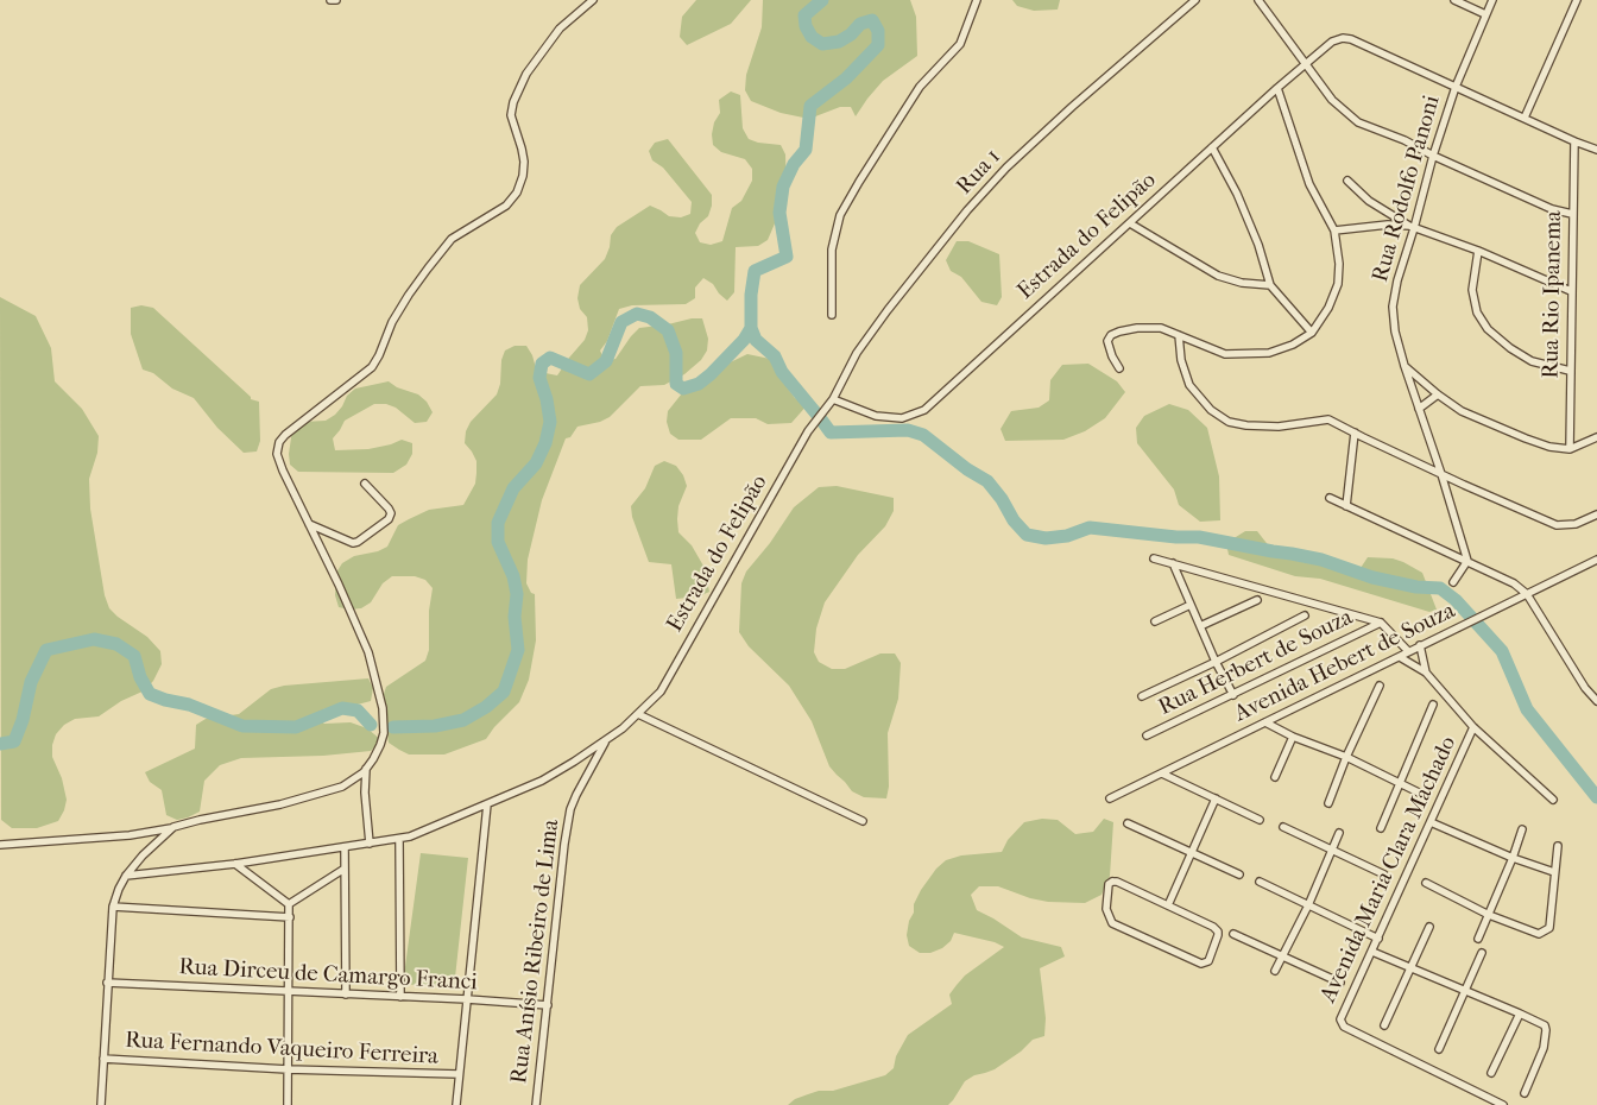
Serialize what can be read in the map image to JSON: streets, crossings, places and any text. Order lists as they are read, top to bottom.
{
  "streets": {
    "street": [
      "Rua 1",
      "Rua Rodolfo Panoni",
      "Estrada do Felipão",
      "Rua Rio Ipanema",
      "Rua Herbert de Souza",
      "Avenida Hebert de Souza",
      "Avenida Maria Clara Machado",
      "Rua Anísio Ribeiro de Lima",
      "Rua Dirceu de Camargo Franci",
      "Rua Fernando Vaqueiro Ferreira"
    ]
  },
  "crossings": [
    ["Rua 1", "Estrada do Felipão"],
    ["Rua Rodolfo Panoni", "Estrada do Felipão"],
    ["Estrada do Felipão", "Rua Anísio Ribeiro de Lima"],
    ["Rua Anísio Ribeiro de Lima", "Rua Dirceu de Camargo Franci"]
  ]
}
